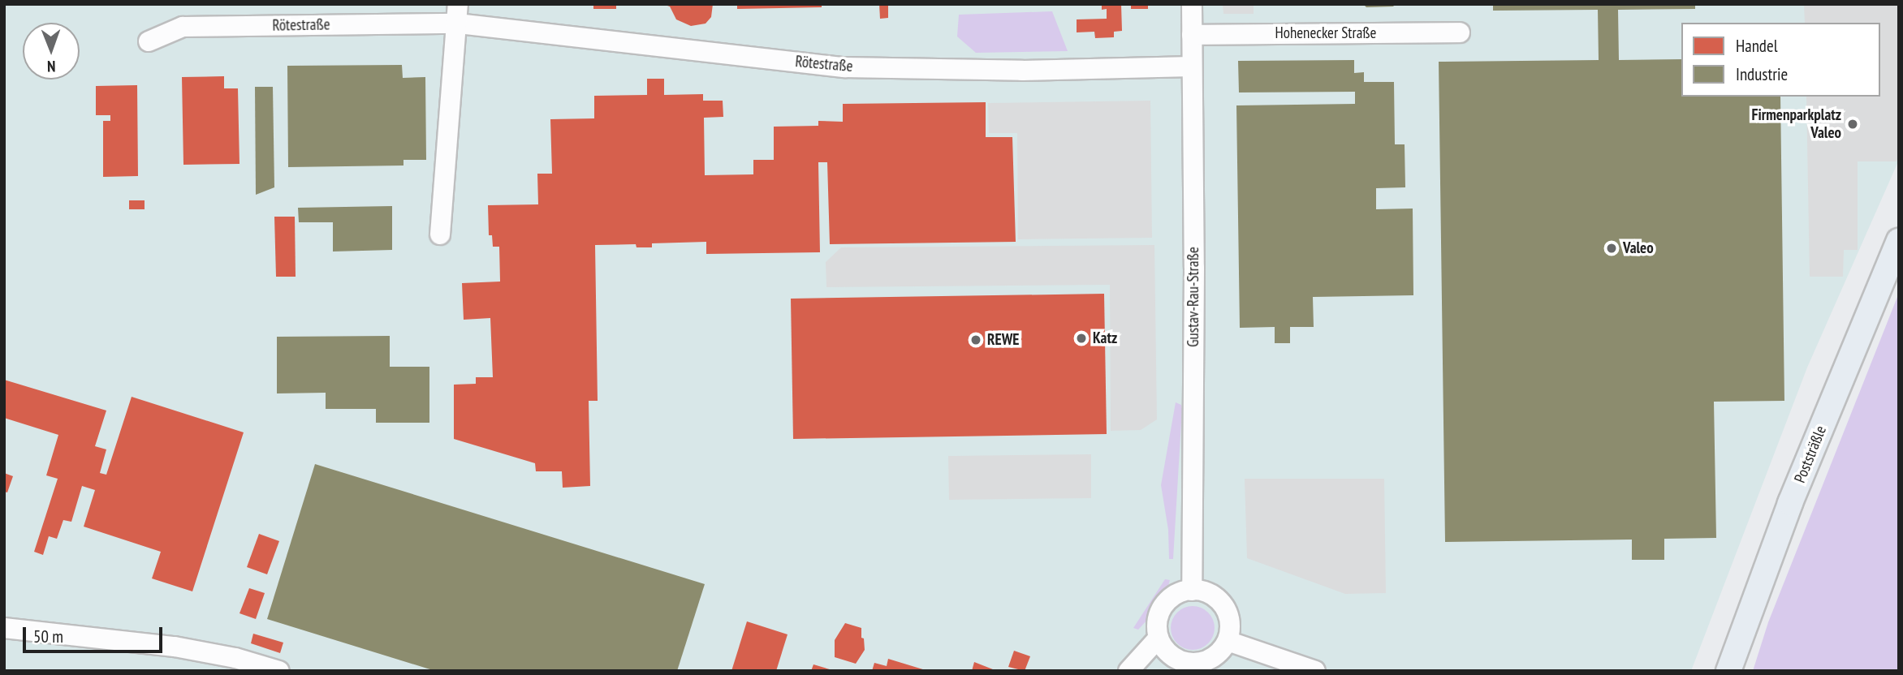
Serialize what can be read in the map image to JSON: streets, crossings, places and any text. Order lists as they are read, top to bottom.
{
  "streets": {
    "main road": ["Poststräßle"],
    "street": ["Rötestraße", "Hohenecker Straße", "Gustav-Rau-Straße"]
  },
  "crossings": [
    ["Rötestraße", "Gustav-Rau-Straße"],
    ["Hohenecker Straße", "Gustav-Rau-Straße"]
  ],
  "places": [
    "Firmenparkplatz Valeo",
    "Valeo",
    "Katz",
    "REWE"
  ],
  "legend": ["Handel", "Industrie"],
  "scale_bar": "50 m",
  "north": "bottom"
}
